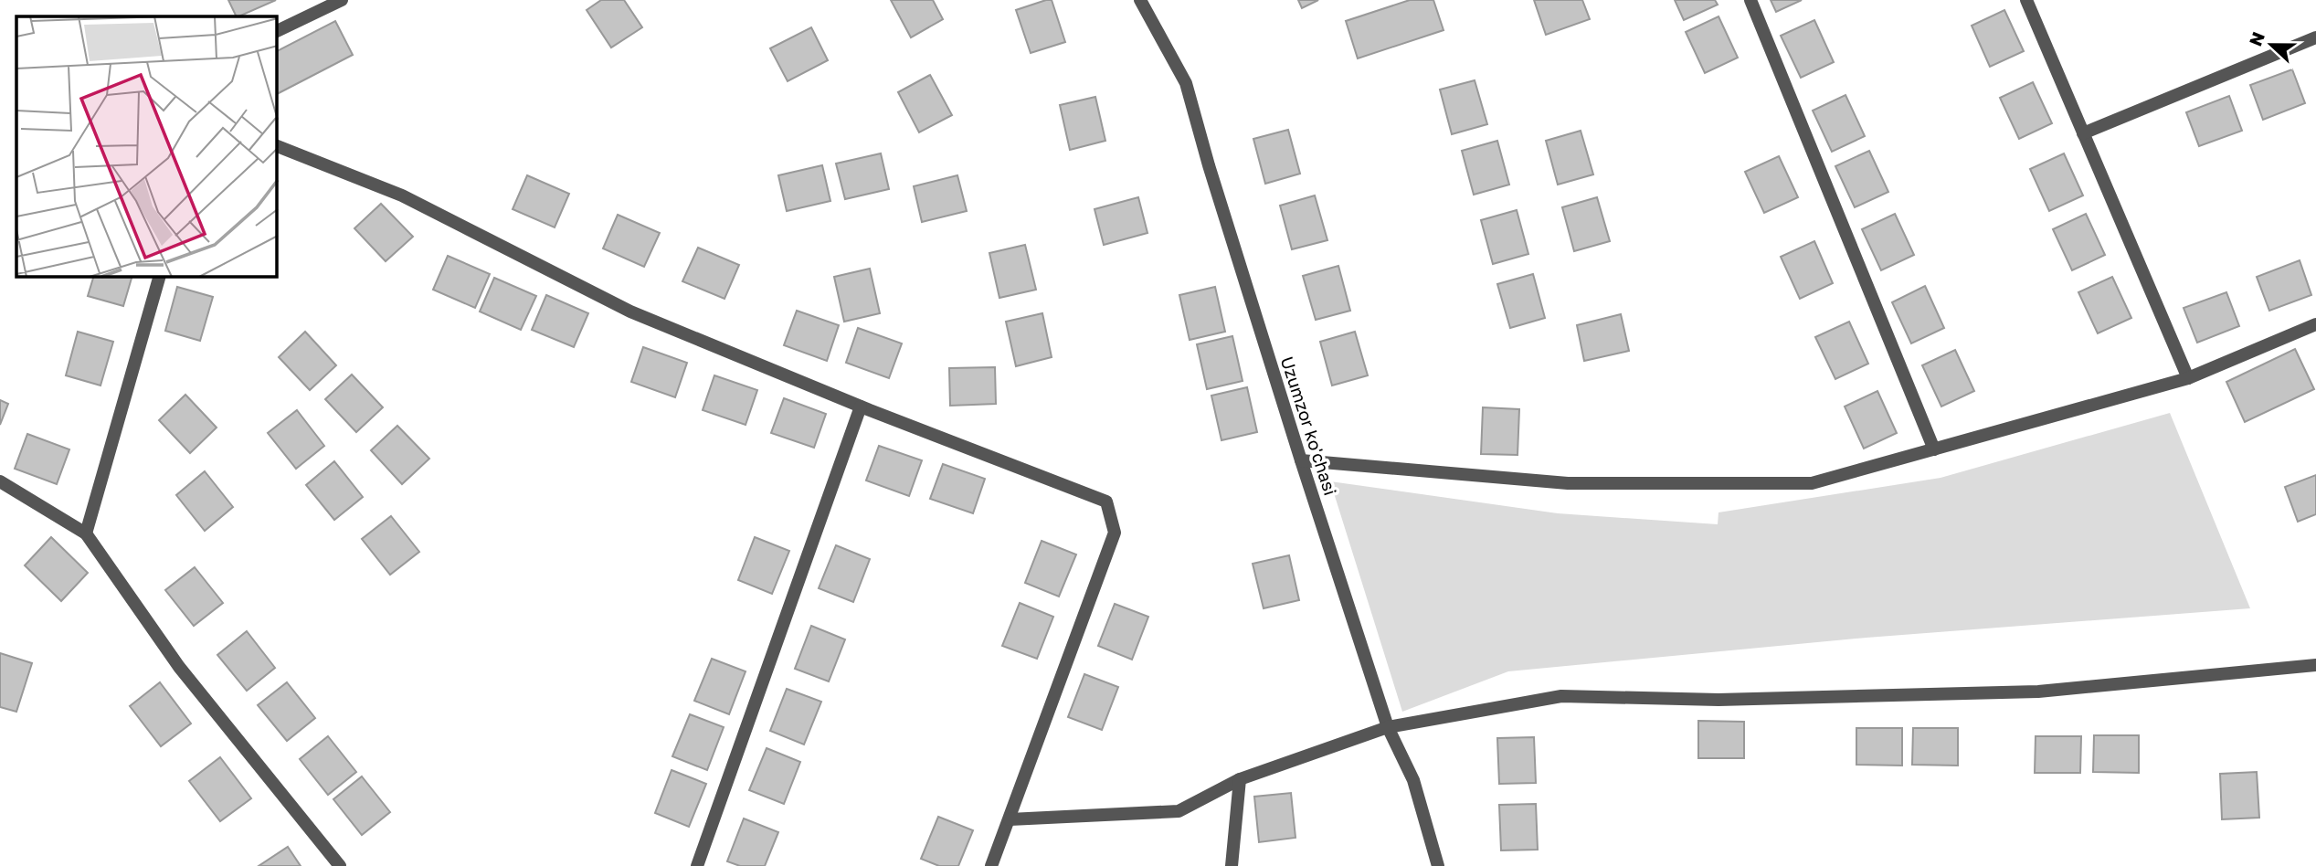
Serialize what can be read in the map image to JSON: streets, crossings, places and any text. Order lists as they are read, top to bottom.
{
  "streets": {
    "street": ["Uzumzor ko'chasi"]
  },
  "north": "left"
}
